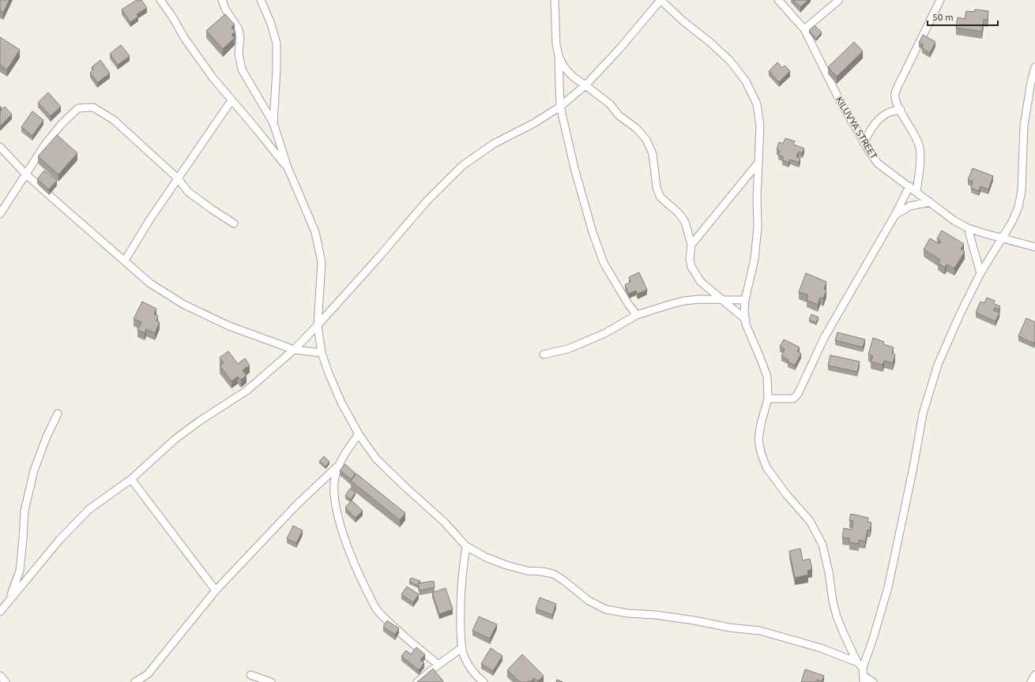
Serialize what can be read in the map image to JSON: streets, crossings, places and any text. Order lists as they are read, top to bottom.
{
  "streets": {
    "street": ["KILUVYA STREET"]
  },
  "scale_bar": "50 m"
}
